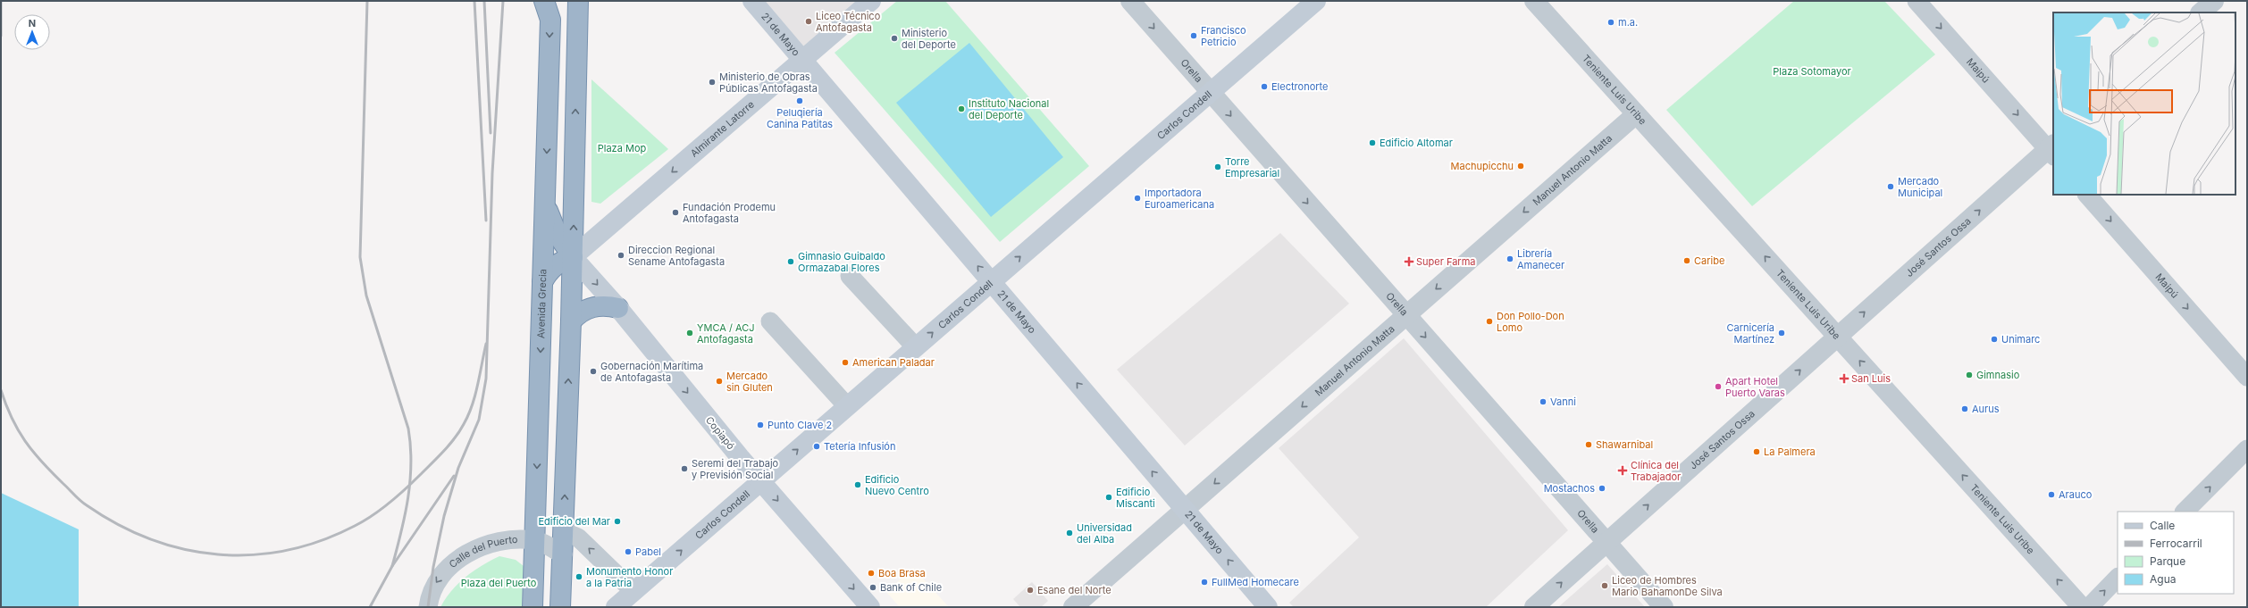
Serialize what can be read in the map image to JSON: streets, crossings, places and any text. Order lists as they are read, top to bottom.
{
  "streets": {
    "highway": ["Avenida Grecia"],
    "main road": [
      "21 de Mayo",
      "Carlos Condell",
      "Almirante Latorre",
      "Copiapó"
    ],
    "street": [
      "Maipú",
      "Orella",
      "Teniente Luis Uribe",
      "Manuel Antonio Matta",
      "José Santos Ossa",
      "Calle del Puerto"
    ]
  },
  "crossings": [
    ["21 de Mayo", "Carlos Condell"],
    ["21 de Mayo", "Almirante Latorre"],
    ["21 de Mayo", "Manuel Antonio Matta"],
    ["Maipú", "José Santos Ossa"],
    ["Orella", "Carlos Condell"],
    ["Orella", "Manuel Antonio Matta"],
    ["Orella", "José Santos Ossa"],
    ["Teniente Luis Uribe", "Manuel Antonio Matta"],
    ["Teniente Luis Uribe", "José Santos Ossa"],
    ["Carlos Condell", "Copiapó"],
    ["Almirante Latorre", "Copiapó"],
    ["Avenida Grecia", "Calle del Puerto"]
  ],
  "one_way": [
    "21 de Mayo",
    "Maipú",
    "Orella",
    "Teniente Luis Uribe",
    "Carlos Condell",
    "Almirante Latorre",
    "Manuel Antonio Matta",
    "José Santos Ossa",
    "Copiapó",
    "Calle del Puerto"
  ],
  "parks": ["Plaza Sotomayor", "Plaza Mop", "Plaza del Puerto"],
  "places": {
    "other": [
      "Liceo Técnico Antofagasta",
      "m.a.",
      "Francisco Petricio",
      "Ministerio del Deporte",
      "Ministerio de Obras Públicas Antofagasta",
      "Electronorte",
      "Peluqiería Canina Patitas",
      "Instituto Nacional del Deporte",
      "Edificio Altomar",
      "Machupicchu",
      "Torre Empresarial",
      "Mercado Municipal",
      "Importadora Euroamericana",
      "Fundación Prodemu Antofagasta",
      "Direccion Regional Sename Antofagasta",
      "Librería Amanecer",
      "Caribe",
      "Gimnasio Guibaldo Ormazabal Flores",
      "Don Pollo-Don Lomo",
      "YMCA / ACJ Antofagasta",
      "Carnicería Martínez",
      "Unimarc",
      "American Paladar",
      "Gobernación Marítima de Antofagasta",
      "Gimnasio",
      "Mercado sin Gluten",
      "Apart Hotel Puerto Varas",
      "Vanni",
      "Aurus",
      "Punto Clave 2",
      "Shawarnibal",
      "Tetería Infusión",
      "La Palmera",
      "Seremi del Trabajo y Previsión Social",
      "Edificio Nuevo Centro",
      "Mostachos",
      "Arauco",
      "Edificio Miscanti",
      "Edificio del Mar",
      "Universidad del Alba",
      "Pabel",
      "Boa Brasa",
      "Monumento Honor a la Patria",
      "FullMed Homecare",
      "Liceo de Hombres Mario BahamonDe Silva",
      "Bank of Chile",
      "Esane del Norte"
    ],
    "health": ["Super Farma", "San Luis", "Clínica del Trabajador"]
  },
  "legend": [
    "Calle",
    "Ferrocarril",
    "Parque",
    "Agua"
  ],
  "north": "top"
}
